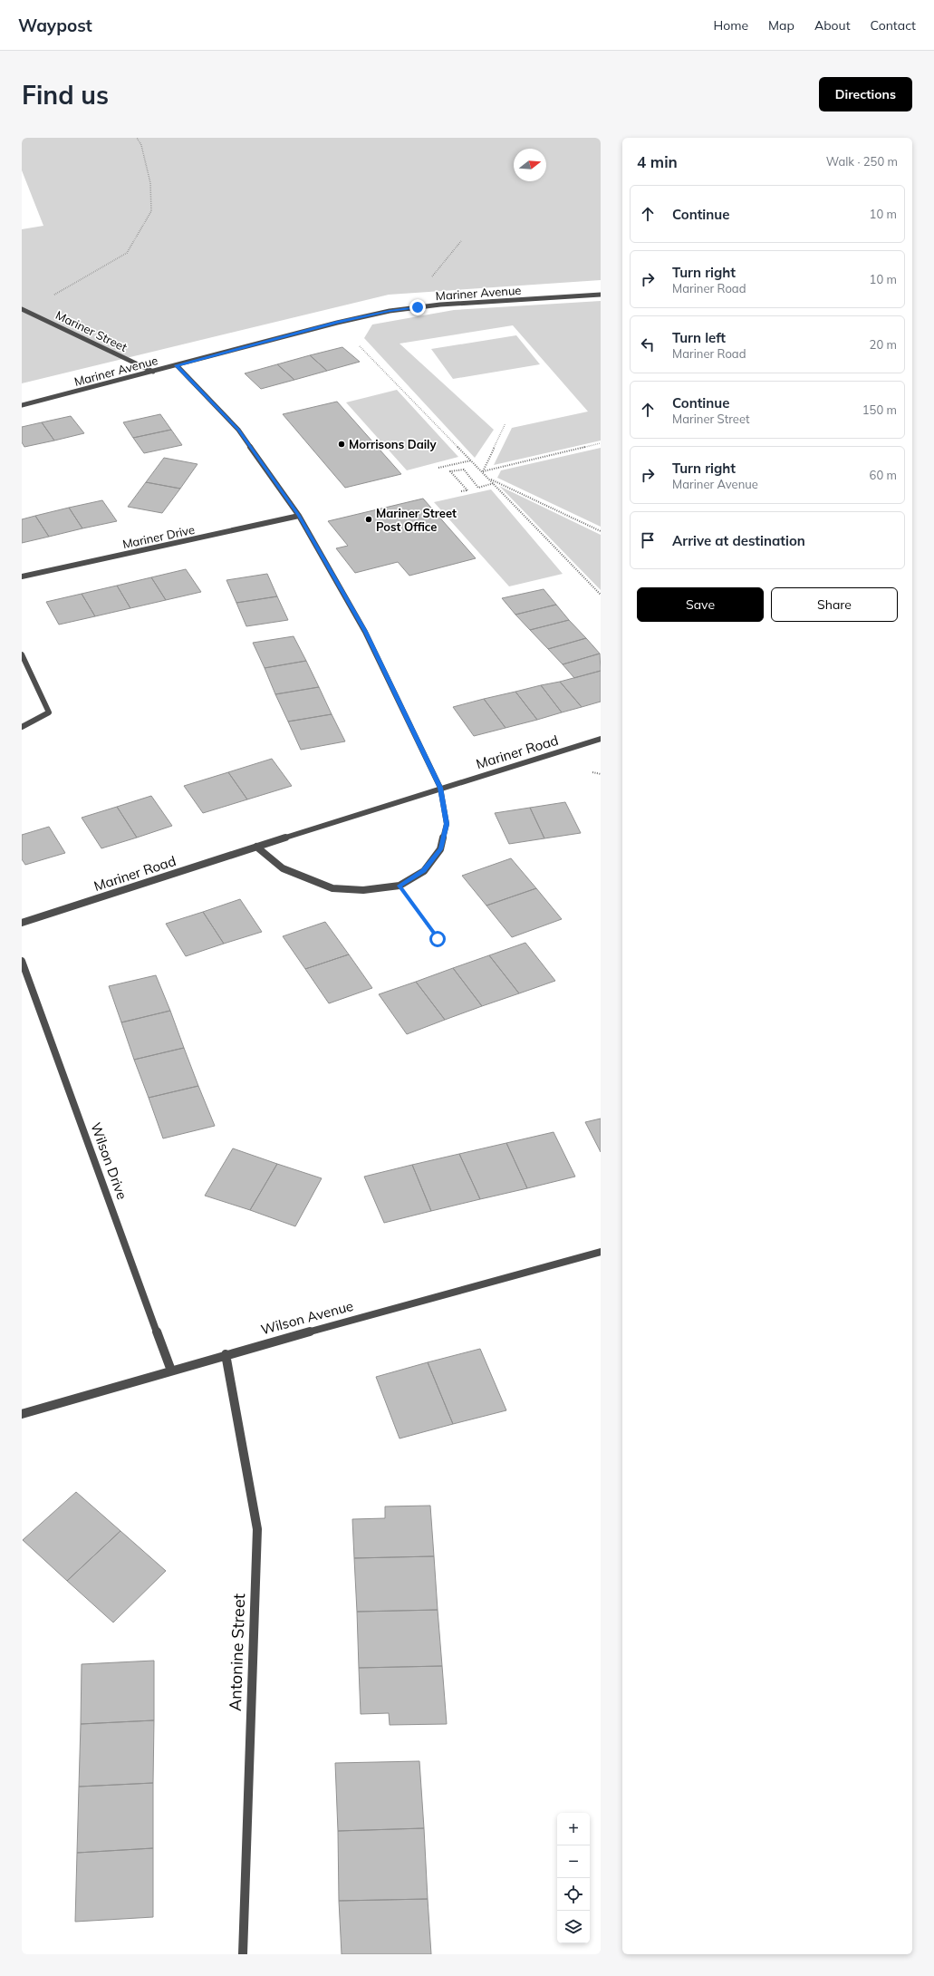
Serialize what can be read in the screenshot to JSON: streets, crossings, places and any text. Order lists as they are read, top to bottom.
{
  "streets": {
    "street": [
      "Mariner Avenue",
      "Mariner Street",
      "Mariner Drive",
      "Mariner Road",
      "Wilson Drive",
      "Wilson Avenue",
      "Antonine Street"
    ]
  },
  "crossings": [
    ["Mariner Avenue", "Mariner Street"],
    ["Wilson Drive", "Wilson Avenue"],
    ["Wilson Avenue", "Antonine Street"]
  ],
  "places": ["Morrisons Daily", "Mariner Street Post Office"],
  "north": "right",
  "page": {
    "header": "Waypost",
    "nav": [
      "Home",
      "Map",
      "About",
      "Contact"
    ],
    "buttons": [
      "Directions",
      ["Save", "Share"]
    ],
    "title": "Find us",
    "heading": ["4 min", "Walk · 250 m"],
    "list": [
      ["Continue", "10 m"],
      ["Turn right", "Mariner Road", "10 m"],
      ["Turn left", "Mariner Road", "20 m"],
      ["Continue", "Mariner Street", "150 m"],
      ["Turn right", "Mariner Avenue", "60 m"],
      "Arrive at destination"
    ],
    "map_buttons": ["+", "−"]
  }
}
